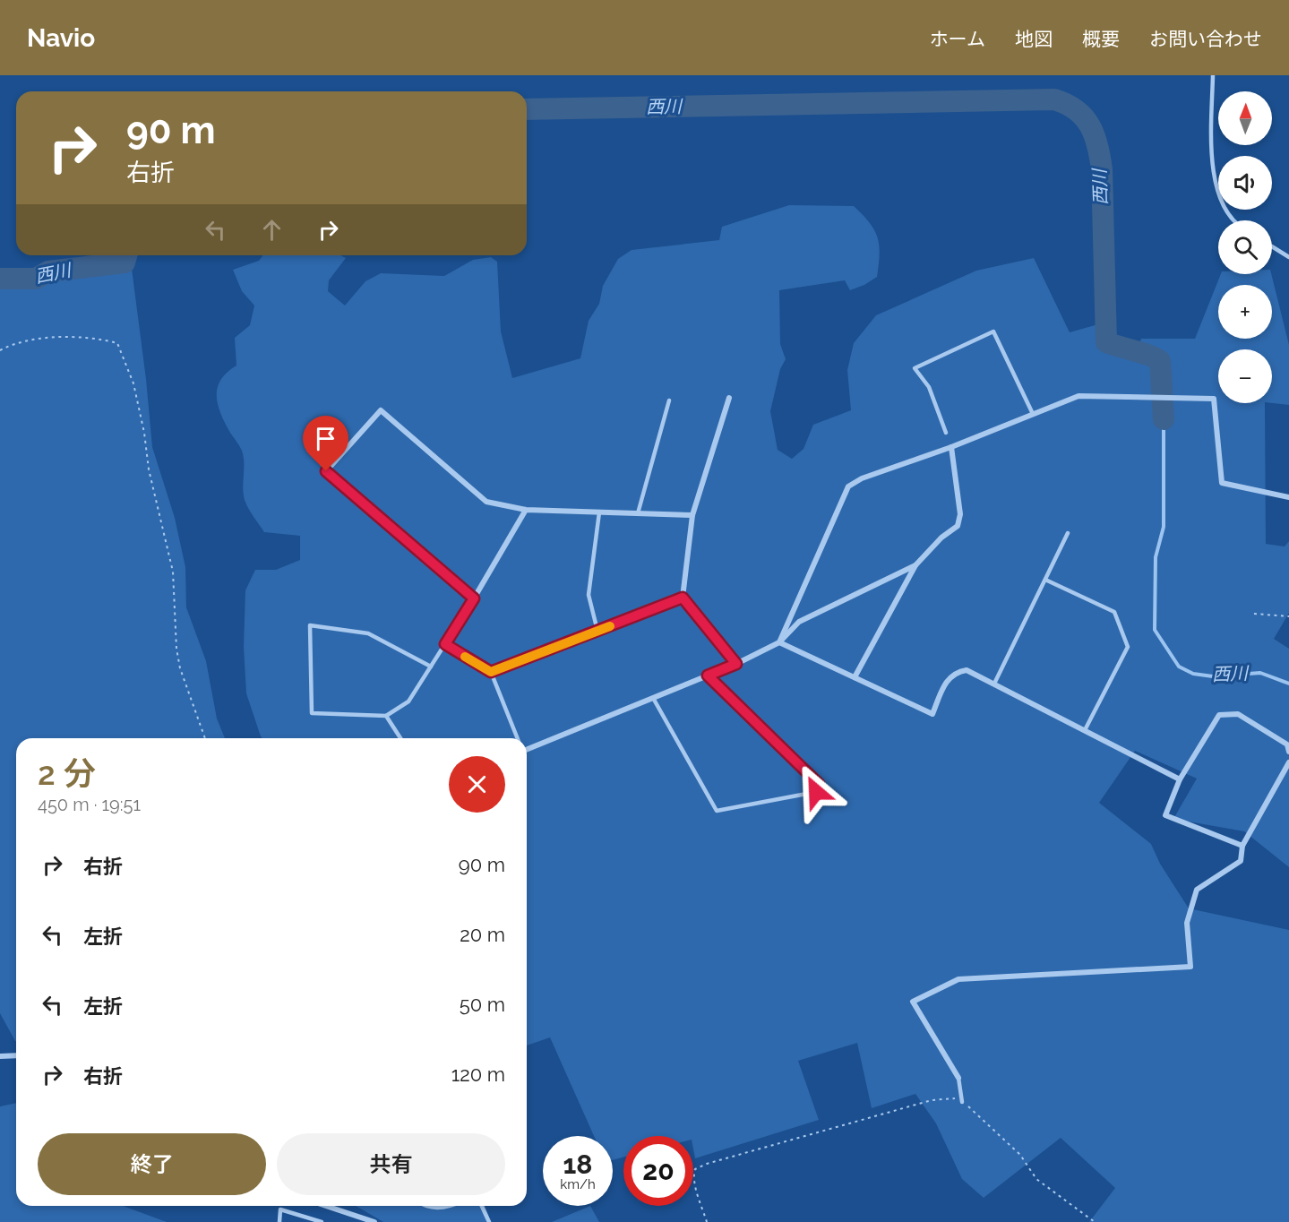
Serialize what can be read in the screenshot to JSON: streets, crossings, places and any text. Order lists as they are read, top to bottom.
{
  "water": ["西川"],
  "north": "top",
  "page": {
    "header": "Navio",
    "nav": [
      "ホーム",
      "地図",
      "概要",
      "お問い合わせ"
    ],
    "map_buttons": ["+", "−"],
    "turn": ["90 m", "右折"],
    "heading": ["2 分", "450 m · 19:51"],
    "list": [
      {
        "name": "右折",
        "value": "90 m"
      },
      {
        "name": "左折",
        "value": "20 m"
      },
      {
        "name": "左折",
        "value": "50 m"
      },
      {
        "name": "右折",
        "value": "120 m"
      }
    ],
    "buttons": ["終了", "共有"],
    "speed": "18 km/h",
    "limit": "20"
  }
}
